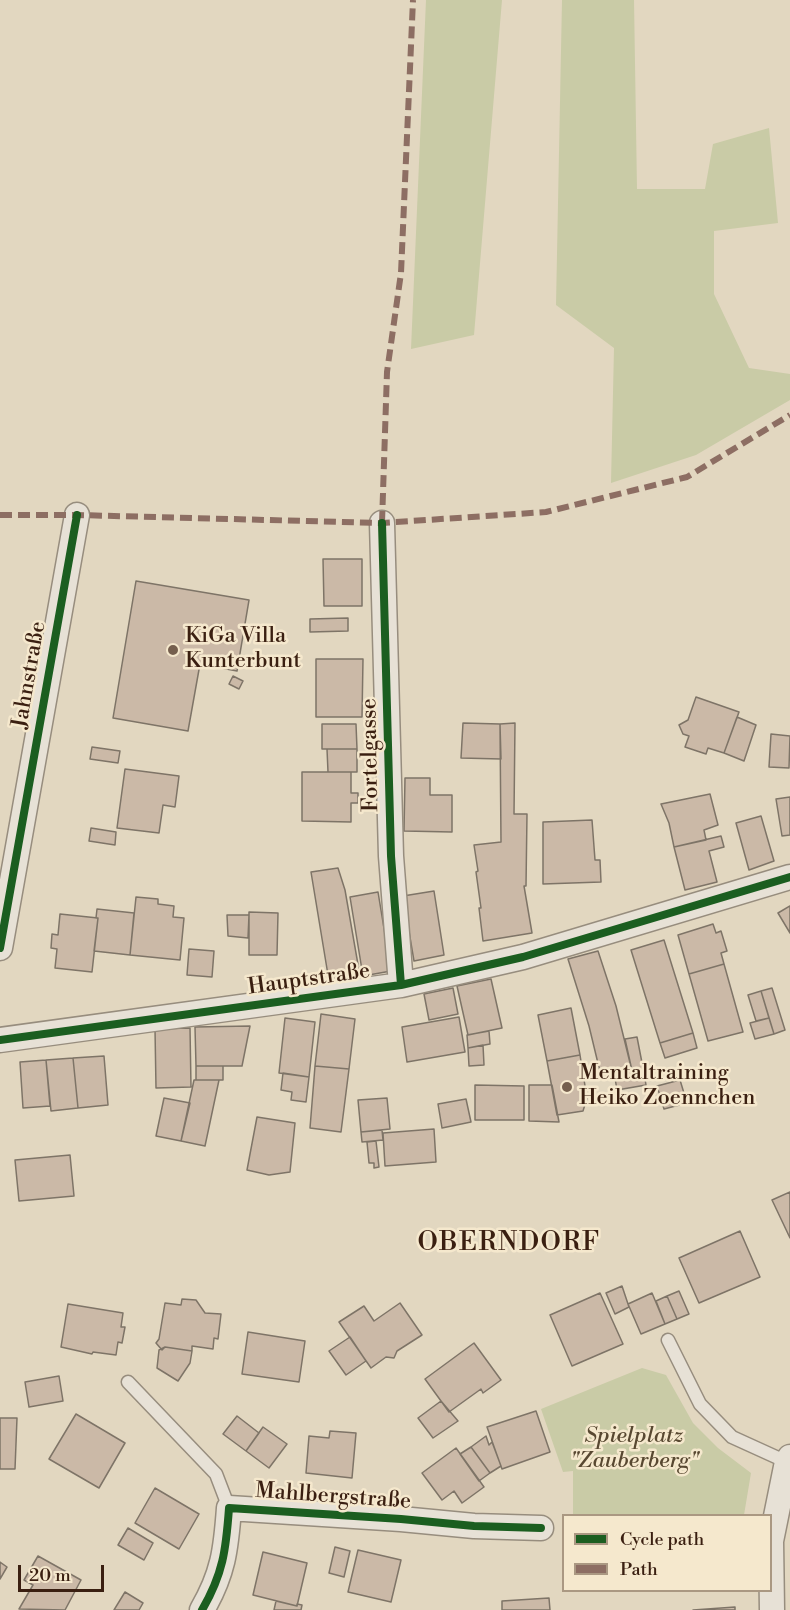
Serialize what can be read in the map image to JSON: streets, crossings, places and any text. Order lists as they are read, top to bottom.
{
  "streets": {
    "street": [
      "Jahnstraße",
      "Fortelgasse",
      "Hauptstraße",
      "Mahlbergstraße"
    ]
  },
  "crossings": [
    ["Fortelgasse", "Hauptstraße"]
  ],
  "districts": ["OBERNDORF"],
  "parks": ["Spielplatz \"Zauberberg\""],
  "places": ["KiGa Villa Kunterbunt", "Mentaltraining Heiko Zoennchen"],
  "legend": ["Cycle path", "Path"],
  "scale_bar": "20 m"
}
